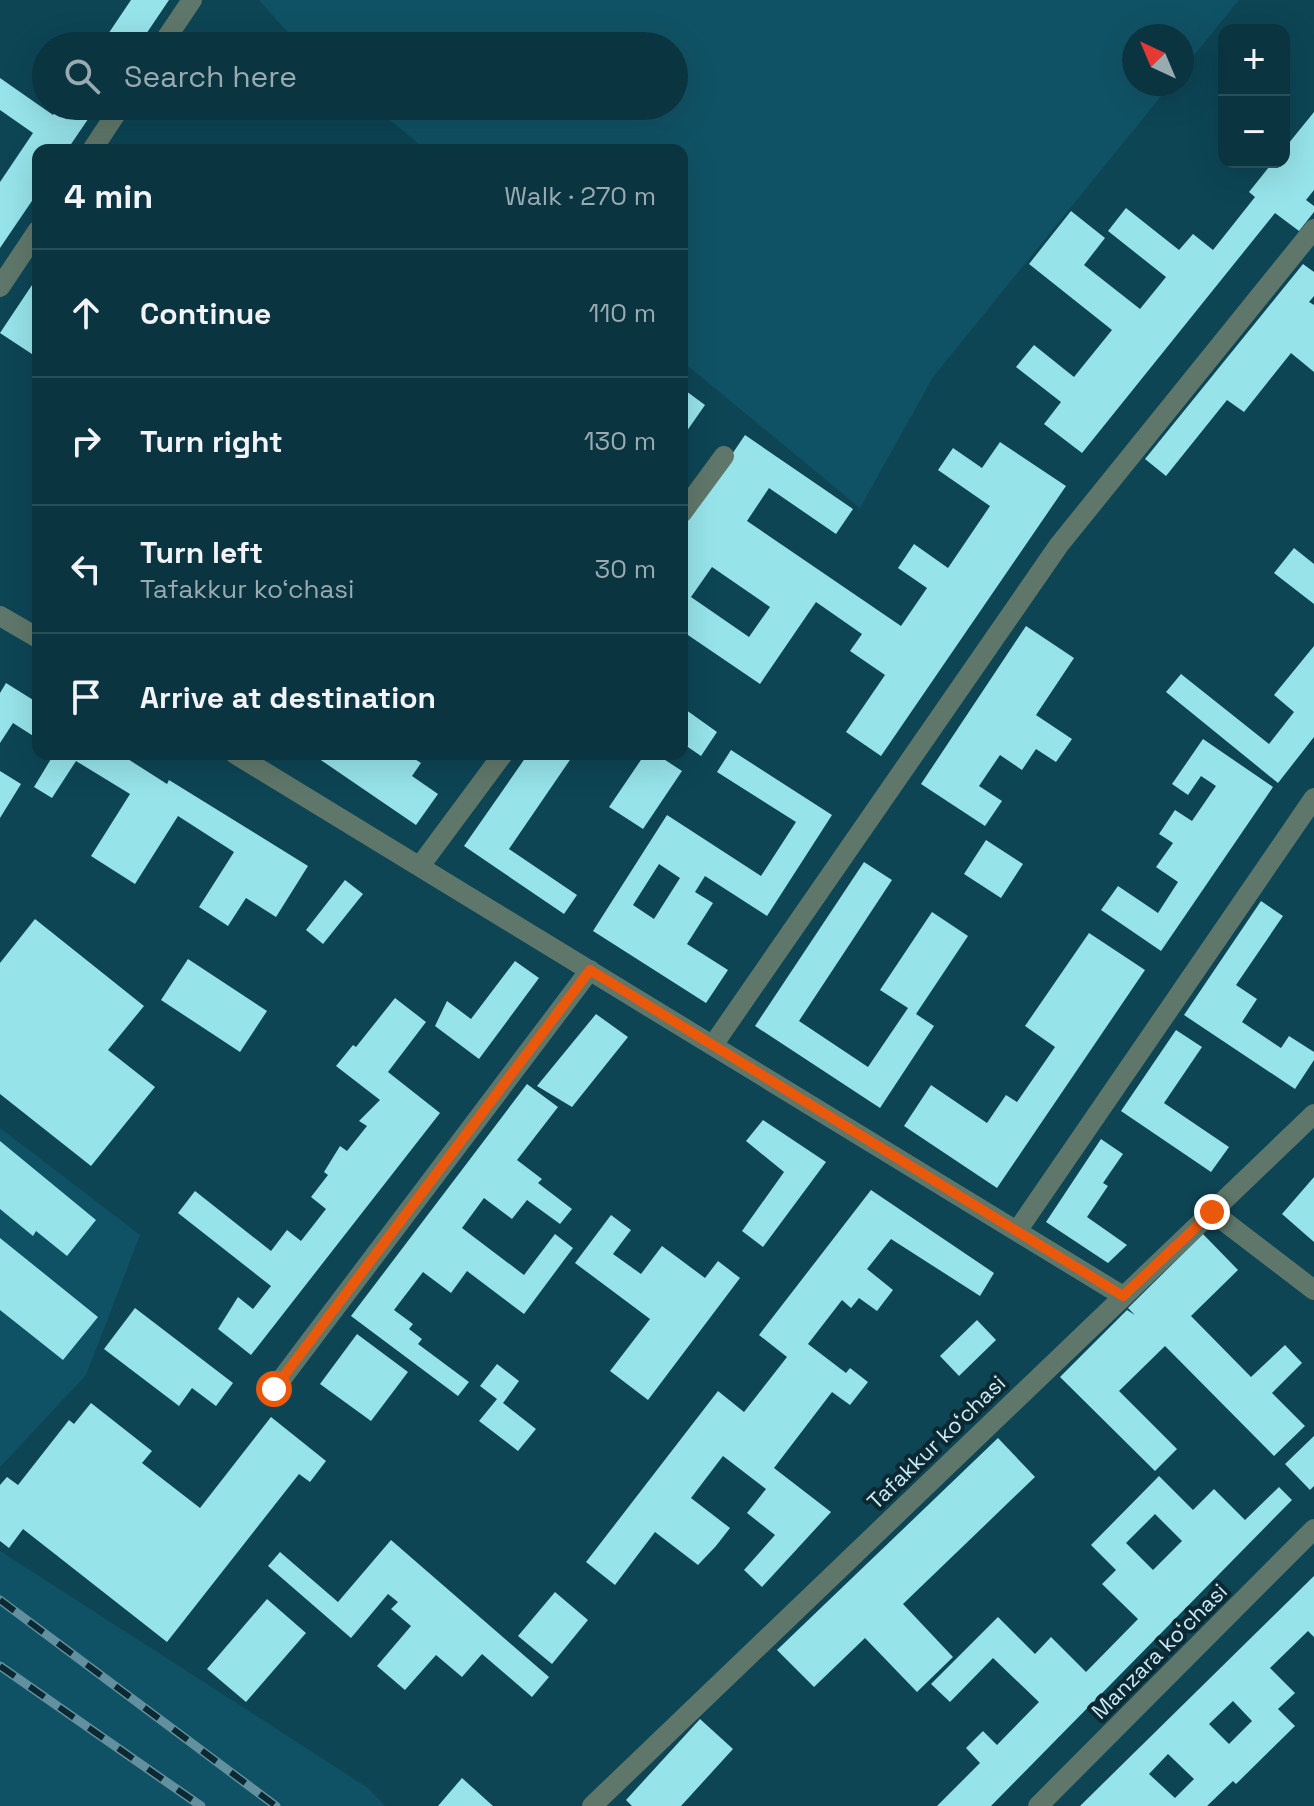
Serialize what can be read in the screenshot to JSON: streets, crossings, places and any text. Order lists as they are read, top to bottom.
{
  "streets": {
    "street": ["Tafakkur koʻchasi", "Manzara koʻchasi"]
  },
  "north": "top left",
  "page": {
    "map_buttons": ["+", "−"],
    "search": "Search here",
    "heading": ["4 min", "Walk · 270 m"],
    "list": [
      ["Continue", "110 m"],
      ["Turn right", "130 m"],
      ["Turn left", "Tafakkur koʻchasi", "30 m"],
      "Arrive at destination"
    ]
  }
}
